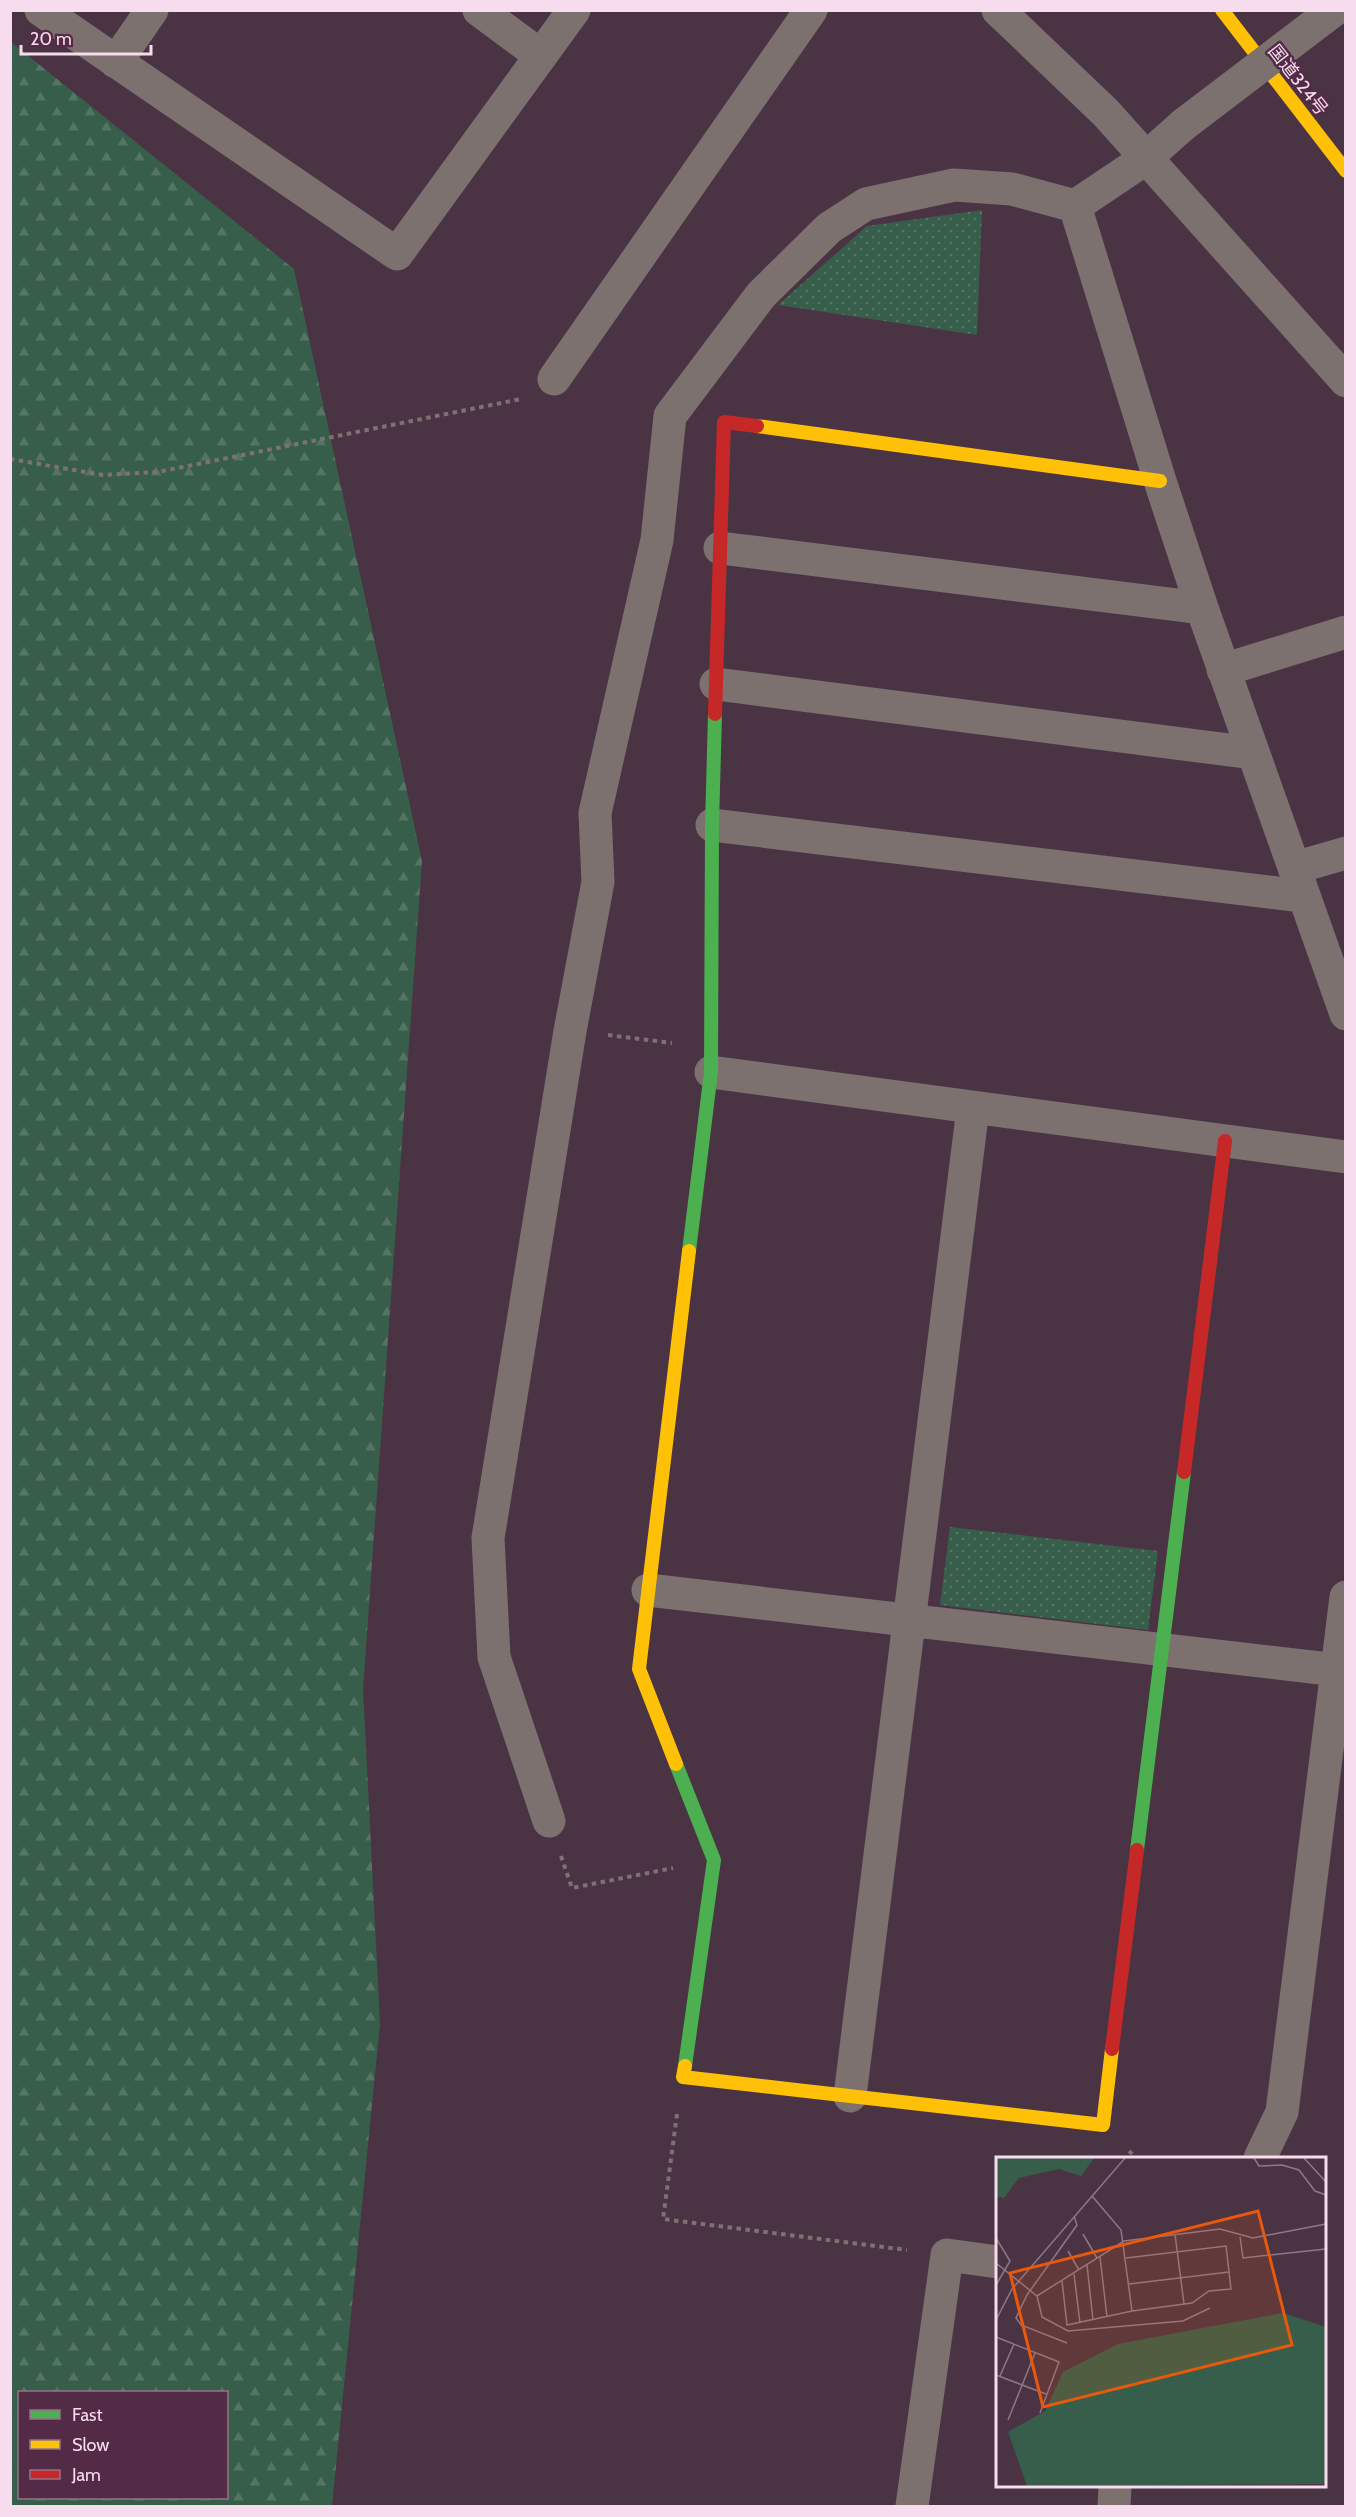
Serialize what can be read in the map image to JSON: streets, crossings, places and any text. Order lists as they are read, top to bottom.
{
  "streets": {
    "main road": ["国道324号"]
  },
  "legend": ["Fast", "Slow", "Jam"],
  "scale_bar": "20 m"
}
